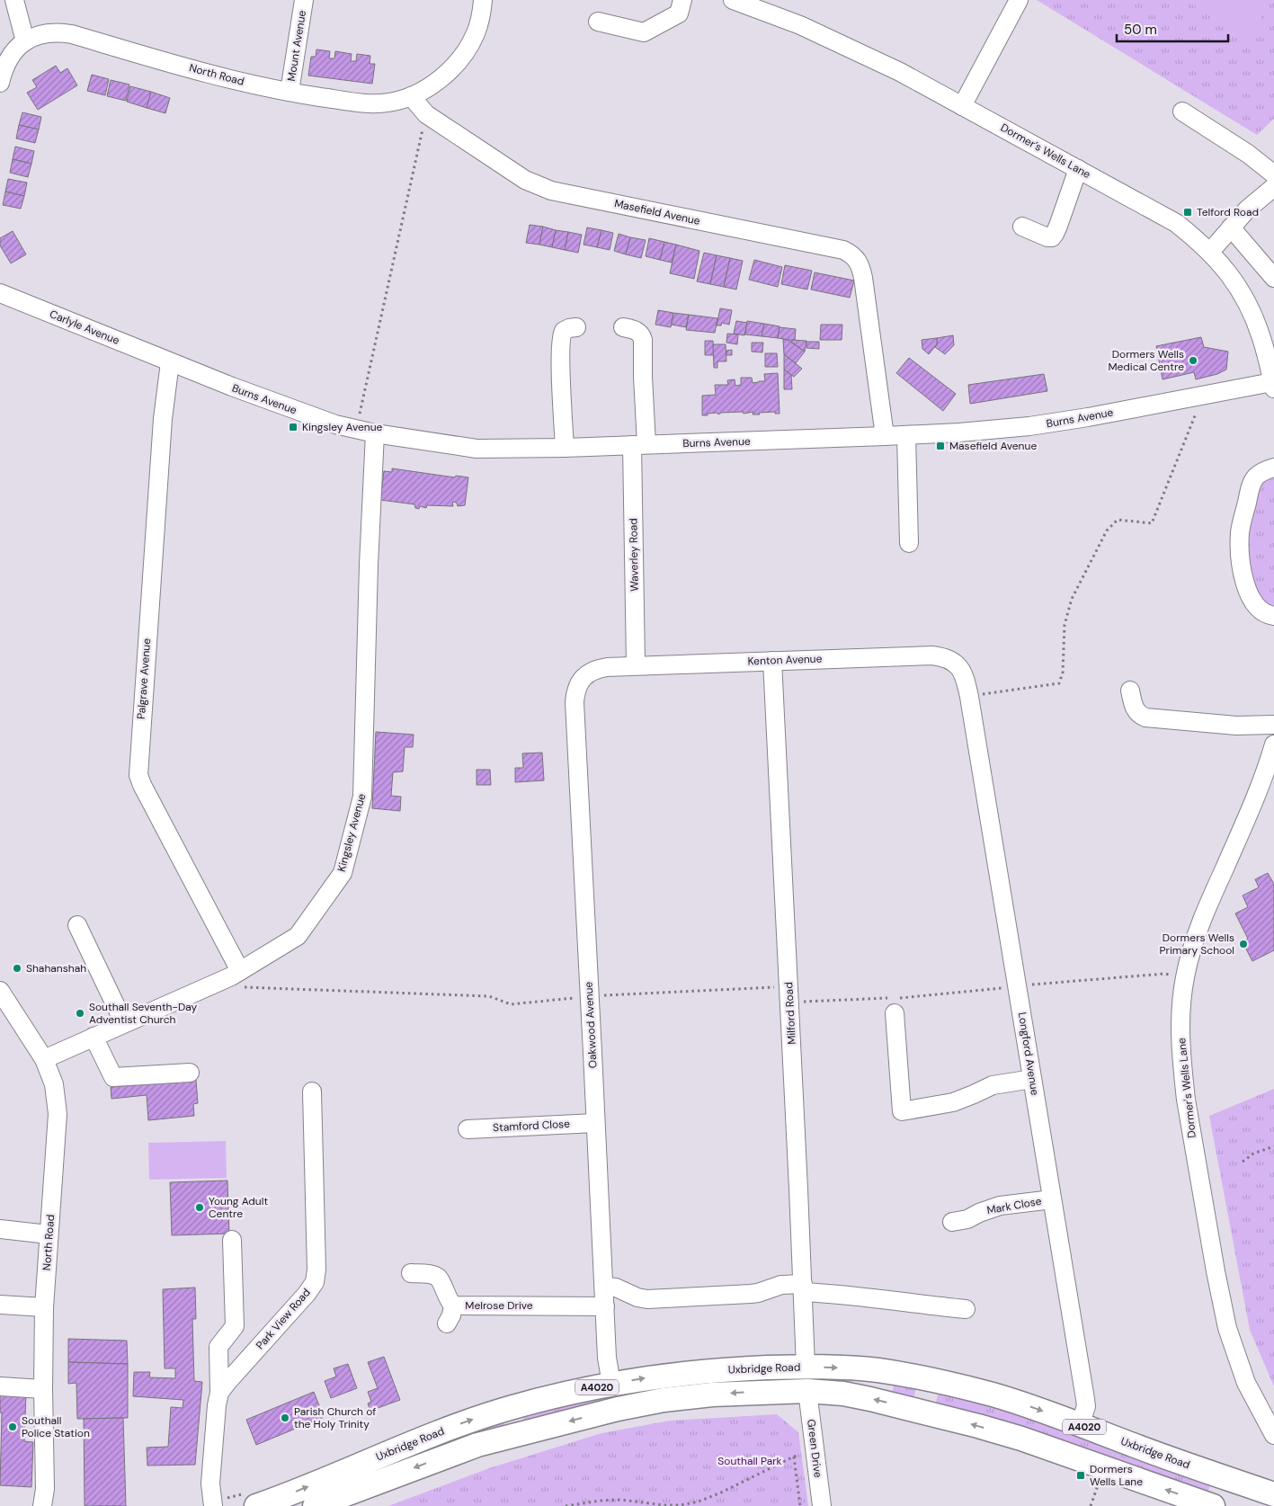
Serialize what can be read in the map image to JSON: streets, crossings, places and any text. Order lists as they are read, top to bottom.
{
  "streets": {
    "main road": ["Uxbridge Road", "A4020"],
    "street": [
      "Mount Avenue",
      "North Road",
      "Dormer’s Wells Lane",
      "Masefield Avenue",
      "Carlyle Avenue",
      "Burns Avenue",
      "Waverley Road",
      "Kenton Avenue",
      "Palgrave Avenue",
      "Kingsley Avenue",
      "Milford Road",
      "Oakwood Avenue",
      "Longford Avenue",
      "Dormer's Wells Lane",
      "Stamford Close",
      "Mark Close",
      "Melrose Drive",
      "Park View Road",
      "Green Drive"
    ]
  },
  "crossings": [
    ["Mount Avenue", "North Road"],
    ["North Road", "Masefield Avenue"],
    ["North Road", "Kingsley Avenue"],
    ["Dormer’s Wells Lane", "Burns Avenue"],
    ["Masefield Avenue", "Burns Avenue"],
    ["Carlyle Avenue", "Burns Avenue"],
    ["Carlyle Avenue", "Palgrave Avenue"],
    ["Burns Avenue", "Waverley Road"],
    ["Burns Avenue", "Palgrave Avenue"],
    ["Burns Avenue", "Kingsley Avenue"],
    ["Waverley Road", "Kenton Avenue"],
    ["Kenton Avenue", "Milford Road"],
    ["Kenton Avenue", "Oakwood Avenue"],
    ["Kenton Avenue", "Longford Avenue"],
    ["Palgrave Avenue", "Kingsley Avenue"],
    ["Milford Road", "Uxbridge Road"],
    ["Oakwood Avenue", "Stamford Close"],
    ["Oakwood Avenue", "Melrose Drive"],
    ["Oakwood Avenue", "Uxbridge Road"],
    ["Longford Avenue", "Mark Close"],
    ["Longford Avenue", "Uxbridge Road"],
    ["Uxbridge Road", "Green Drive"]
  ],
  "parks": ["Southall Park"],
  "places": {
    "transit": [
      "Telford Road",
      "Kingsley Avenue",
      "Masefield Avenue",
      "Dormers Wells Lane"
    ],
    "other": [
      "Dormers Wells Medical Centre",
      "Dormers Wells Primary School",
      "Shahanshah",
      "Southall Seventh-Day Adventist Church",
      "Young Adult Centre",
      "Parish Church of the Holy Trinity",
      "Southall Police Station"
    ]
  },
  "scale_bar": "50 m"
}
